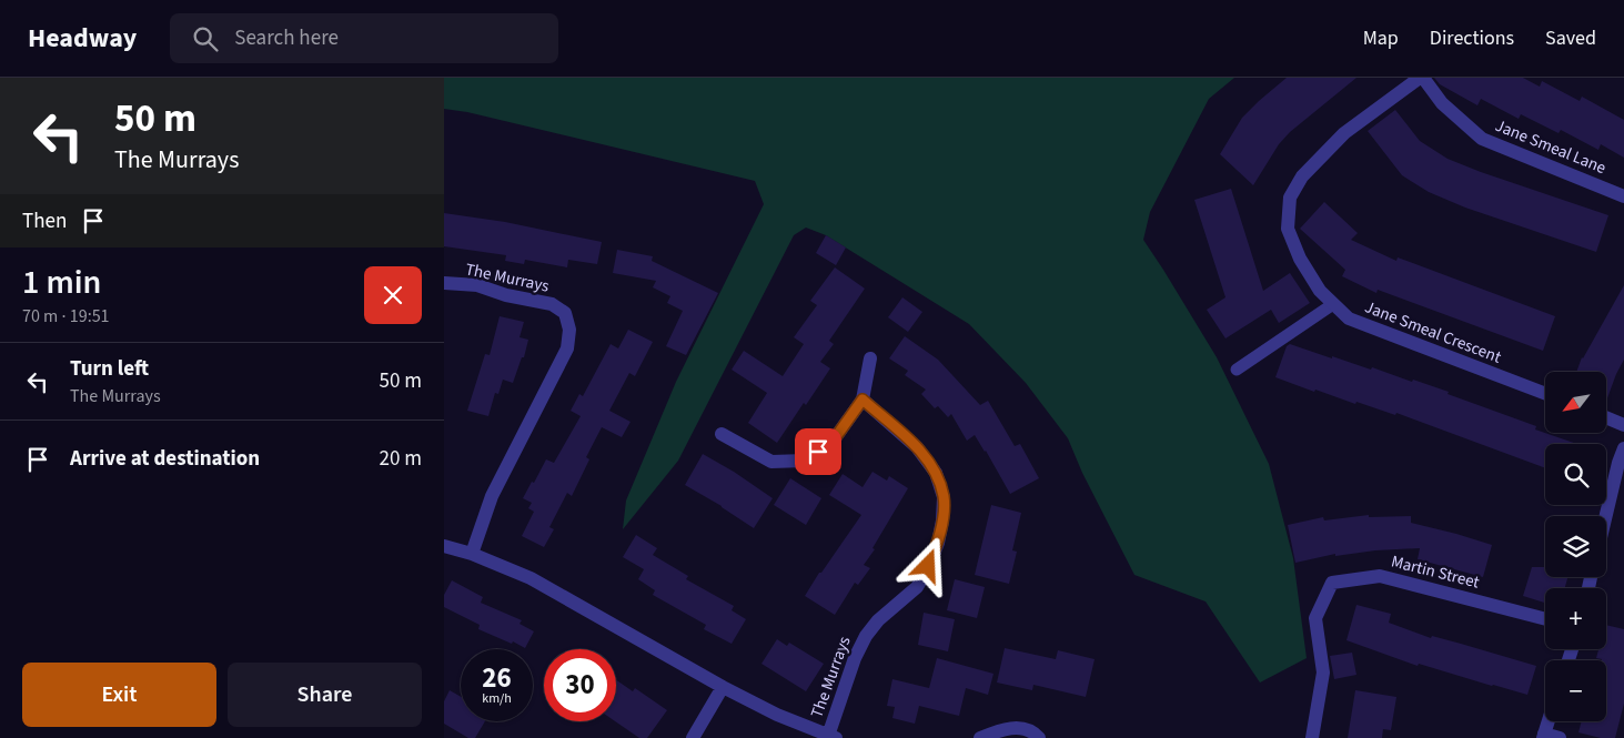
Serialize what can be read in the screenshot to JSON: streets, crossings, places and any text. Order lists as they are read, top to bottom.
{
  "streets": {
    "street": [
      "Jane Smeal Lane",
      "The Murrays",
      "Jane Smeal Crescent",
      "Martin Street"
    ]
  },
  "crossings": [
    ["Jane Smeal Lane", "Jane Smeal Crescent"]
  ],
  "north": "bottom left",
  "page": {
    "header": "Headway",
    "search": "Search here",
    "nav": ["Map", "Directions", "Saved"],
    "turn": ["50 m", "The Murrays"],
    "then": "Then",
    "heading": ["1 min", "70 m · 19:51"],
    "list": [
      {
        "name": "Turn left",
        "note": "The Murrays",
        "value": "50 m"
      },
      {
        "name": "Arrive at destination",
        "value": "20 m"
      }
    ],
    "map_buttons": ["+", "−"],
    "speed": "26 km/h",
    "limit": "30",
    "buttons": ["Exit", "Share"]
  }
}
